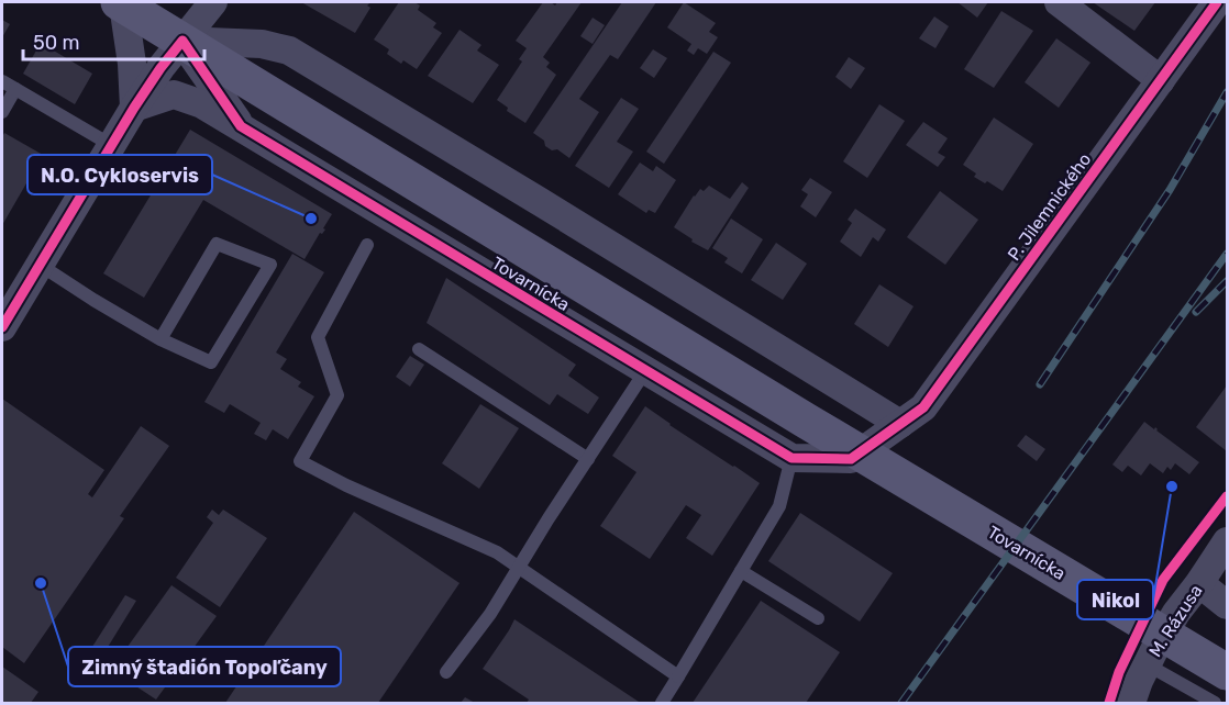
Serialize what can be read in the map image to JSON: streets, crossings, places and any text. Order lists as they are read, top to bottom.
{
  "streets": {
    "main road": ["Tovarnícka"],
    "street": ["P. Jilemnického", "M. Rázusa"]
  },
  "crossings": [
    ["P. Jilemnického", "Tovarnícka"]
  ],
  "places": ["N.O. Cykloservis", "Nikol", "Zimný štadión Topoľčany"],
  "scale_bar": "50 m"
}
